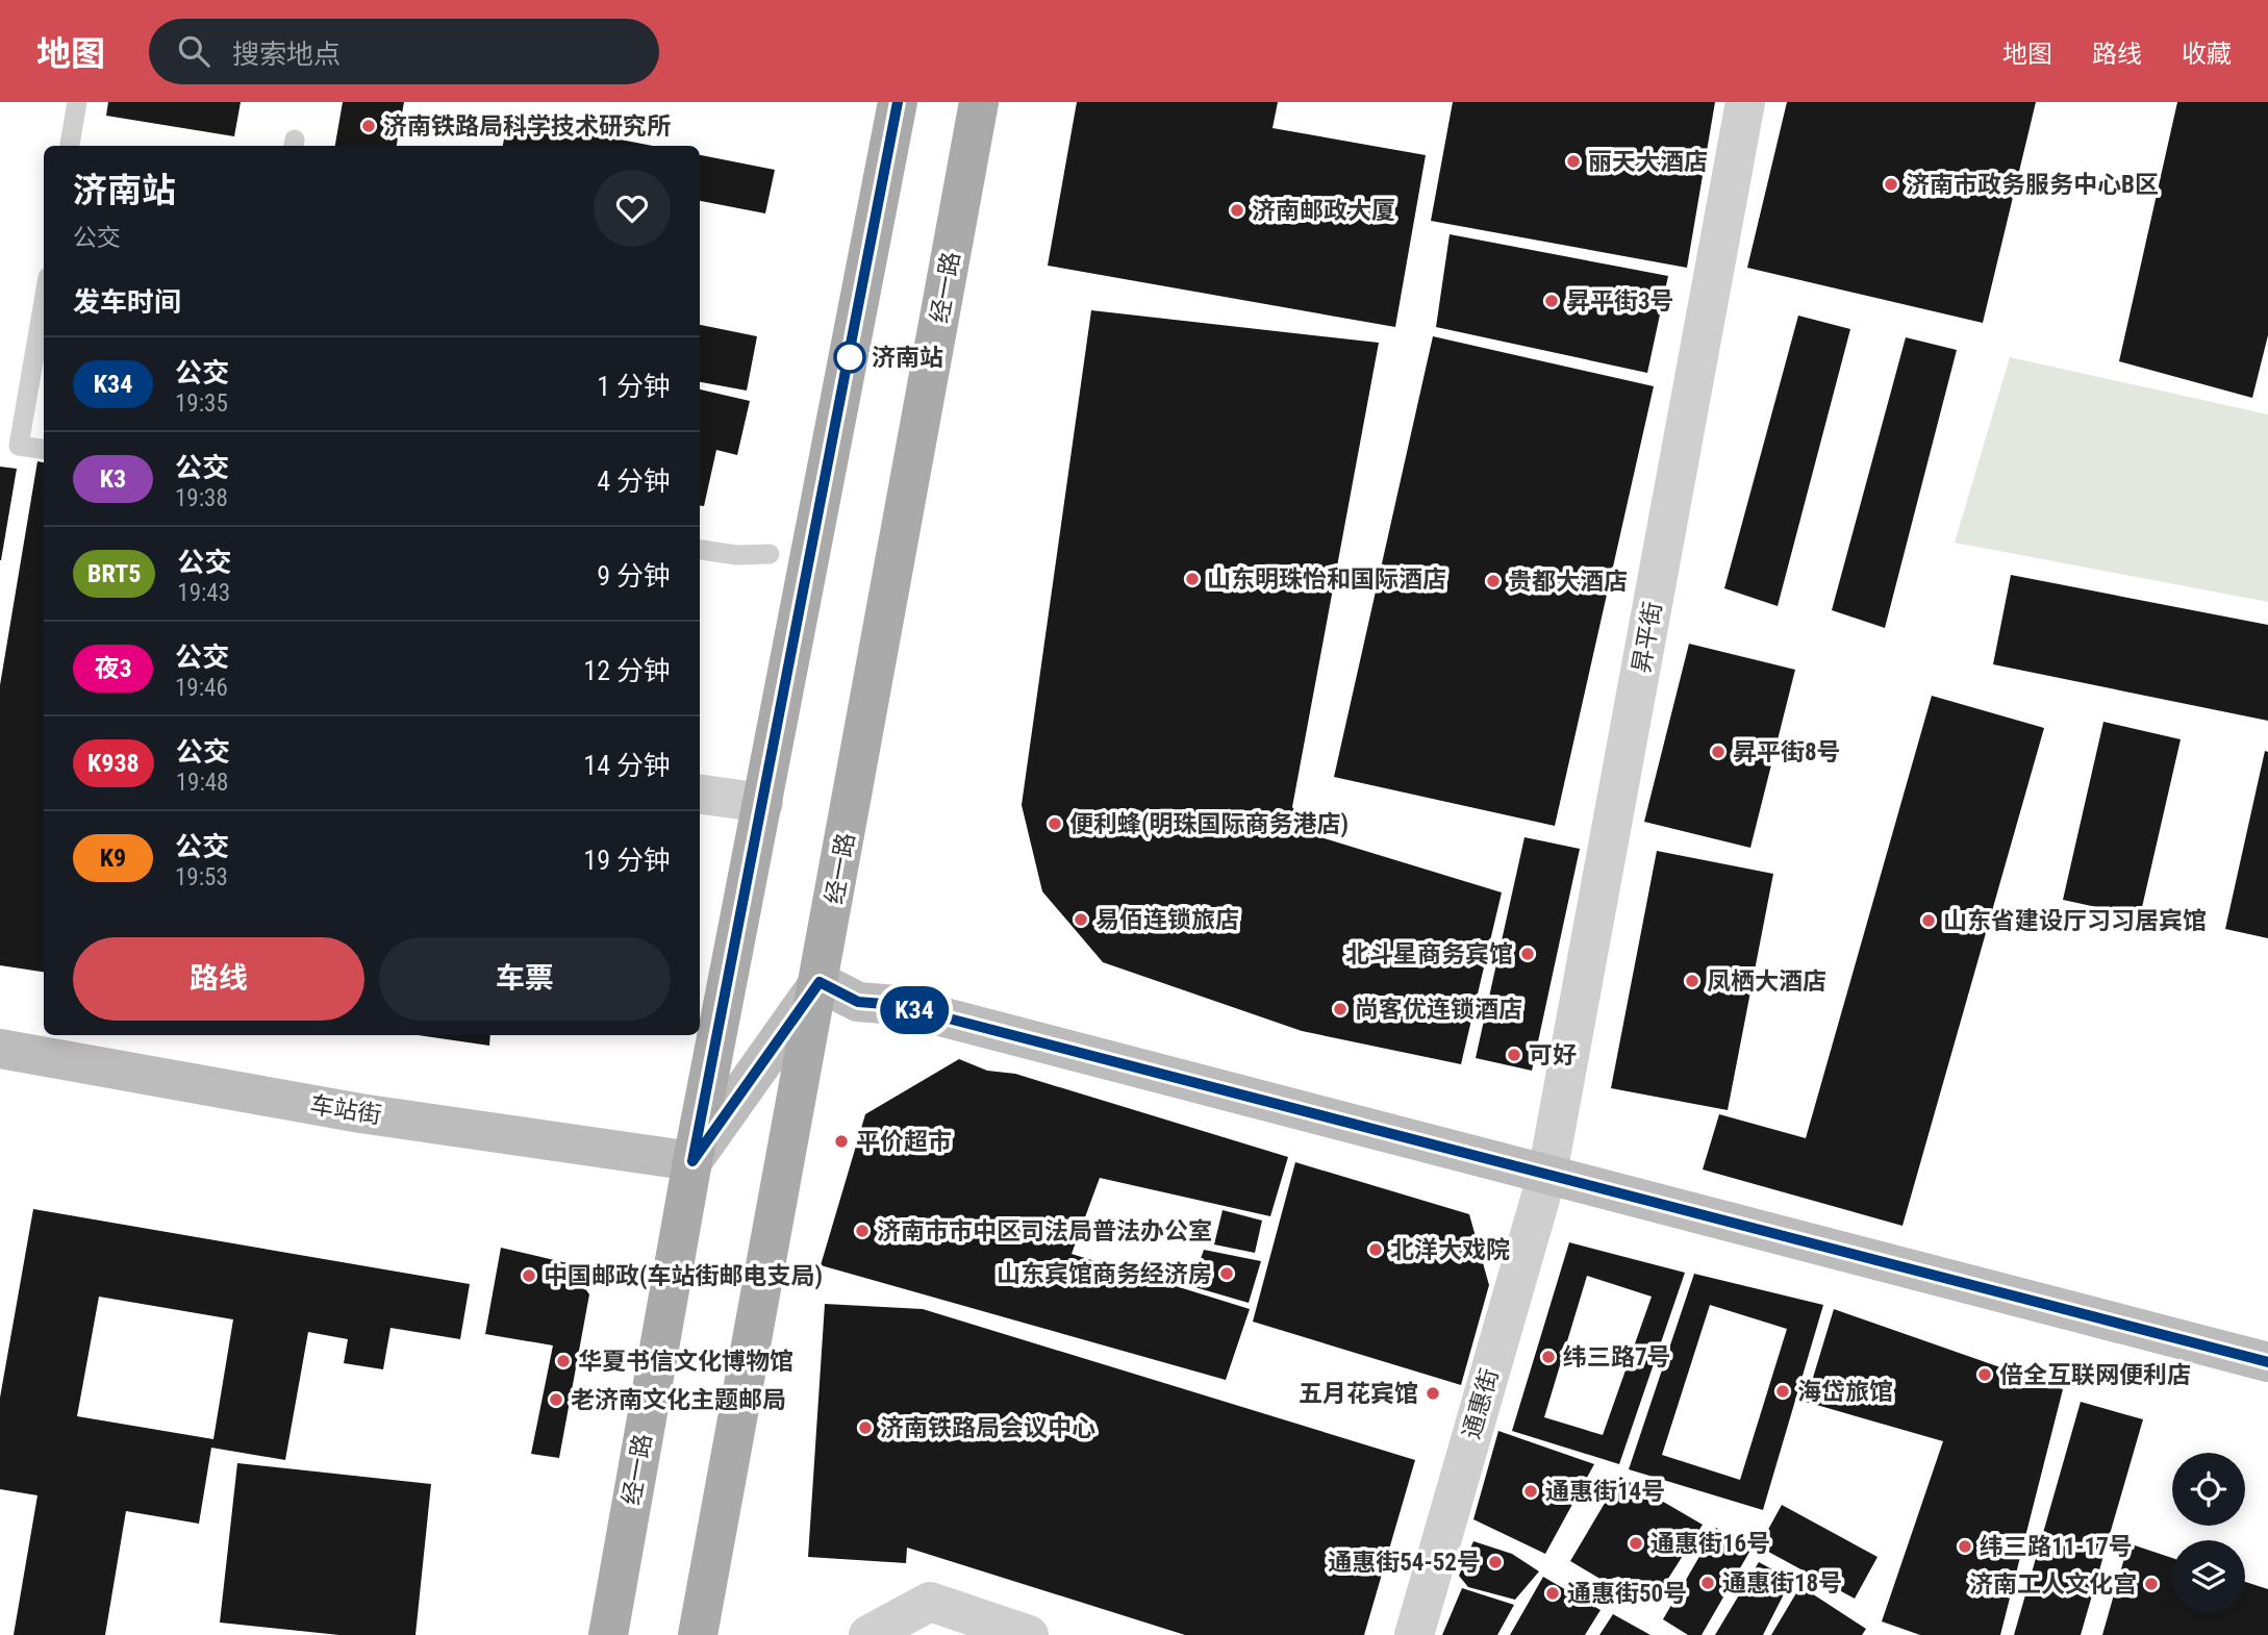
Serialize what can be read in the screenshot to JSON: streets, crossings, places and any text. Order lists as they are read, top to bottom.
{
  "streets": {
    "main road": ["经一路"],
    "street": ["昇平街", "车站街", "通惠街"]
  },
  "crossings": [
    ["经一路", "车站街"],
    ["昇平街", "通惠街"]
  ],
  "places": [
    "济南铁路局科学技术研究所",
    "丽天大酒店",
    "济南市政务服务中心B区",
    "济南邮政大厦",
    "昇平街3号",
    "济南站",
    "山东明珠怡和国际酒店",
    "贵都大酒店",
    "昇平街8号",
    "便利蜂(明珠国际商务港店)",
    "易佰连锁旅店",
    "山东省建设厅习习居宾馆",
    "北斗星商务宾馆",
    "凤栖大酒店",
    "尚客优连锁酒店",
    "可好",
    "平价超市",
    "济南市市中区司法局普法办公室",
    "北洋大戏院",
    "山东宾馆商务经济房",
    "中国邮政(车站街邮电支局)",
    "纬三路7号",
    "华夏书信文化博物馆",
    "倍全互联网便利店",
    "海岱旅馆",
    "五月花宾馆",
    "老济南文化主题邮局",
    "济南铁路局会议中心",
    "通惠街14号",
    "通惠街16号",
    "纬三路11-17号",
    "通惠街54-52号",
    "通惠街18号",
    "济南工人文化宫",
    "通惠街50号"
  ],
  "lines": ["bus line K34"],
  "page": {
    "header": "地图",
    "search": "搜索地点",
    "nav": ["地图", "路线", "收藏"],
    "on_map": "K34",
    "heading": [
      ["济南站", "公交"],
      "发车时间"
    ],
    "list": [
      {
        "mark": "K34",
        "name": "公交",
        "note": "19:35",
        "value": "1 分钟"
      },
      {
        "mark": "K3",
        "name": "公交",
        "note": "19:38",
        "value": "4 分钟"
      },
      {
        "mark": "BRT5",
        "name": "公交",
        "note": "19:43",
        "value": "9 分钟"
      },
      {
        "mark": "夜3",
        "name": "公交",
        "note": "19:46",
        "value": "12 分钟"
      },
      {
        "mark": "K938",
        "name": "公交",
        "note": "19:48",
        "value": "14 分钟"
      },
      {
        "mark": "K9",
        "name": "公交",
        "note": "19:53",
        "value": "19 分钟"
      }
    ],
    "buttons": ["路线", "车票"]
  }
}
